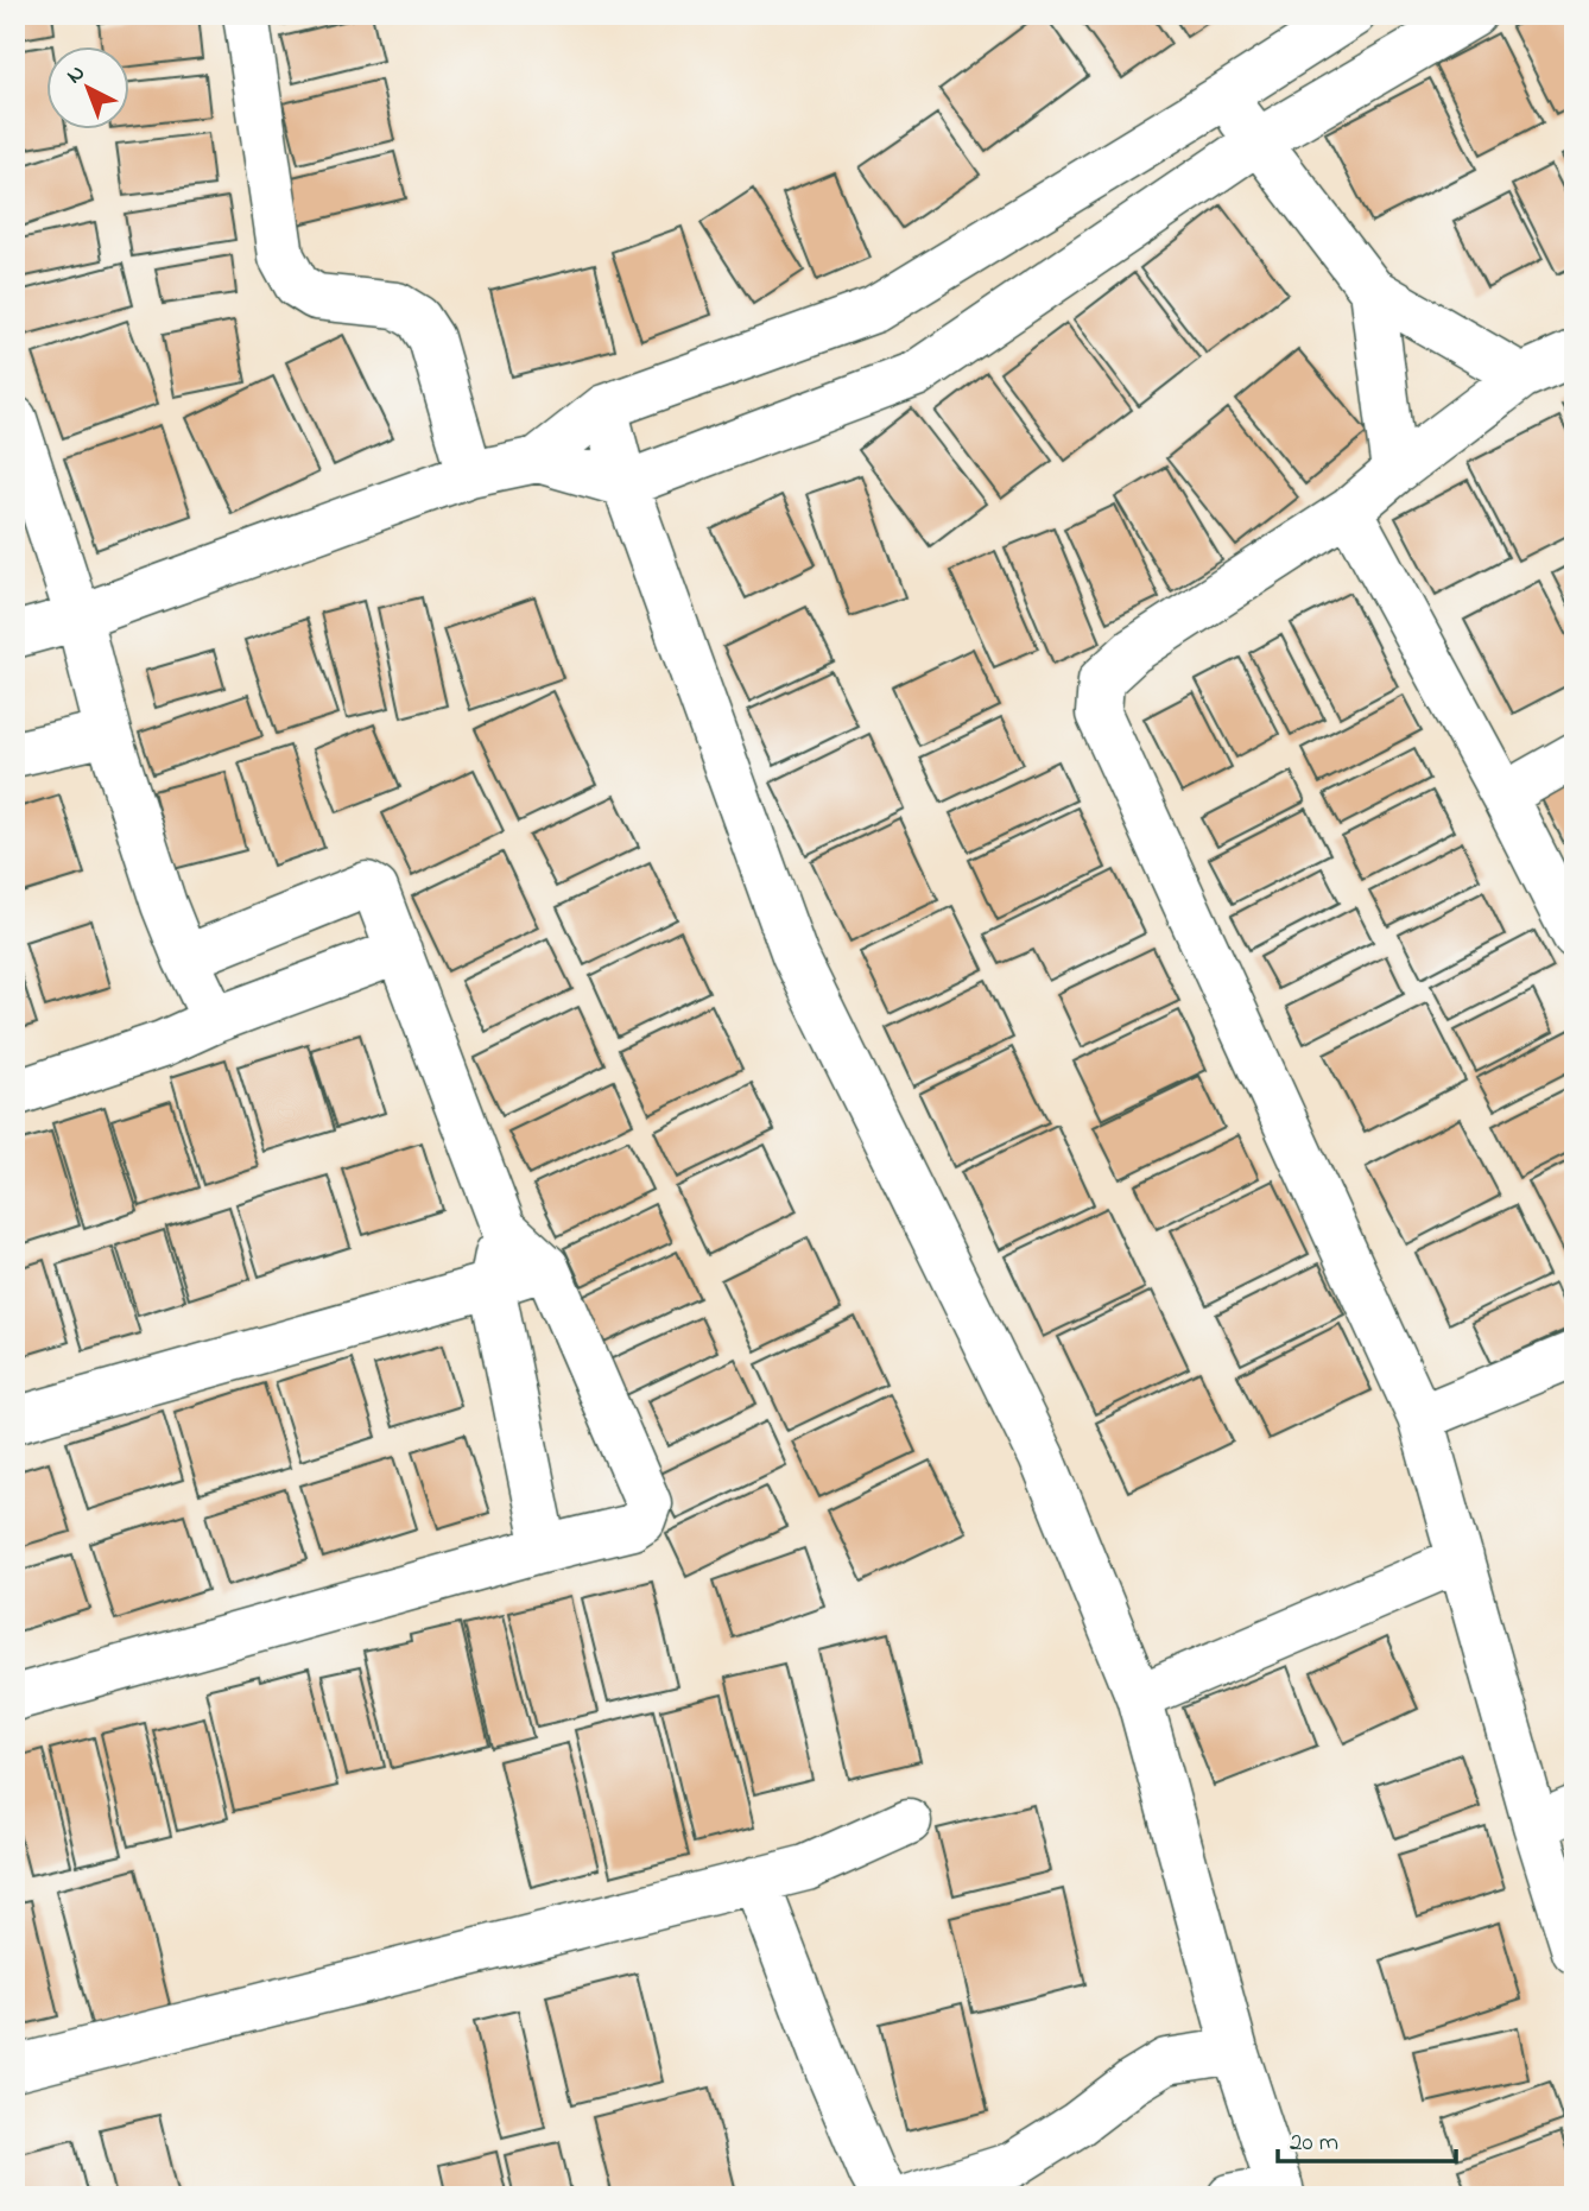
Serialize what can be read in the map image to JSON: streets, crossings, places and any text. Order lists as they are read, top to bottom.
{
  "scale_bar": "20 m",
  "north": "top left"
}
